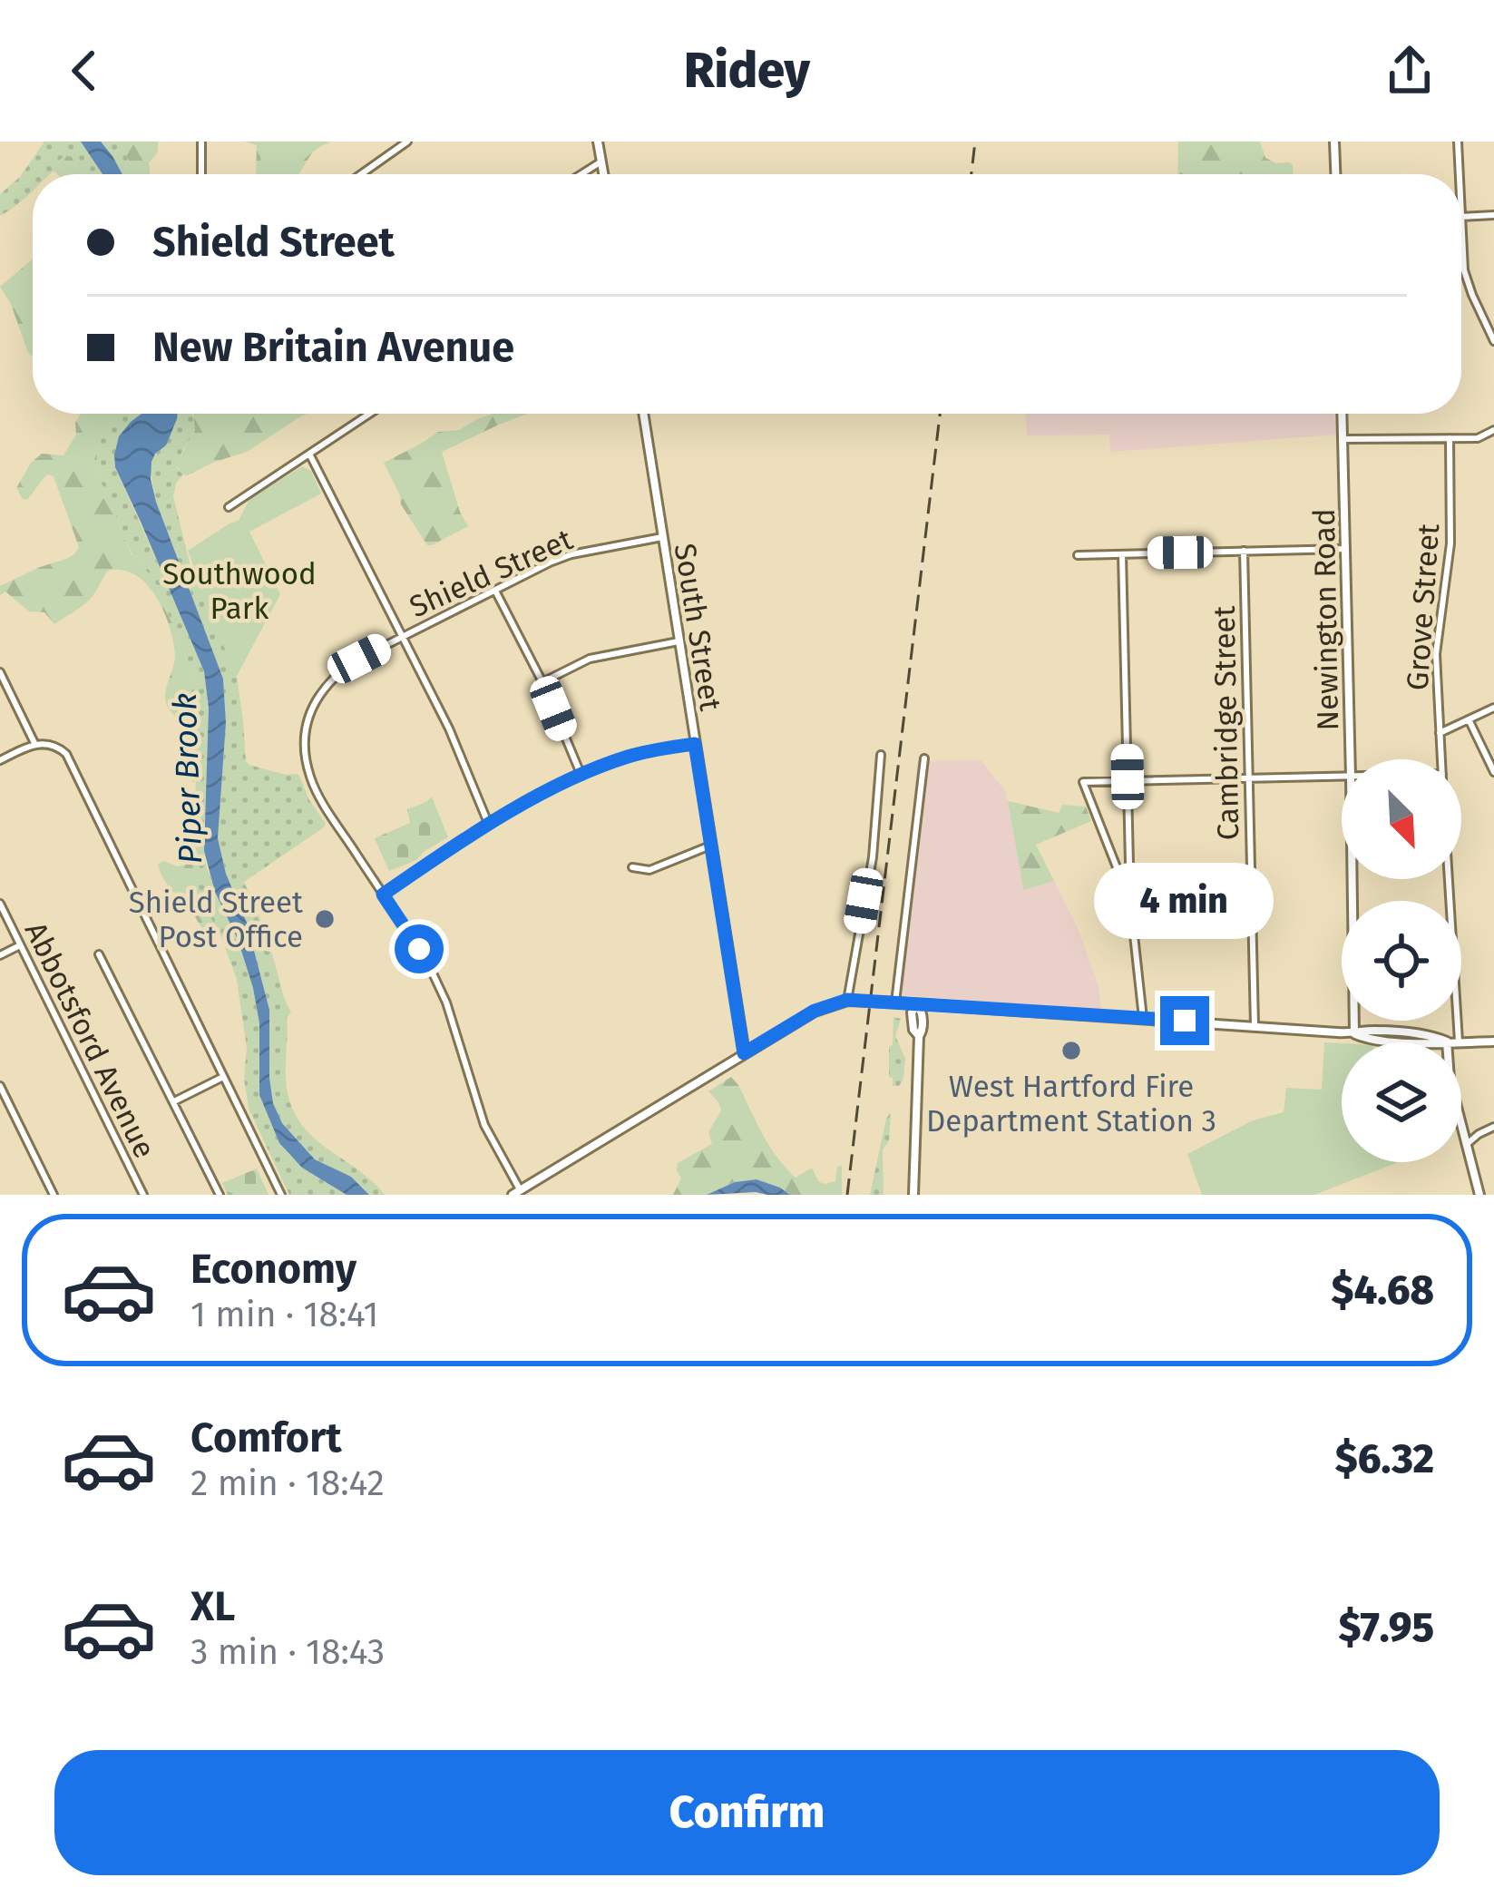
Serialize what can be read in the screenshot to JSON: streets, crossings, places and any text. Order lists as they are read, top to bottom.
{
  "streets": {
    "main road": ["Newington Road", "South Street"],
    "street": [
      "Shield Street",
      "Grove Street",
      "Cambridge Street",
      "Abbotsford Avenue"
    ]
  },
  "crossings": [
    ["Shield Street", "South Street"]
  ],
  "water": ["Piper Brook"],
  "parks": ["Southwood Park"],
  "places": ["Shield Street Post Office", "West Hartford Fire Department Station 3"],
  "north": "bottom right",
  "page": {
    "header": "Ridey",
    "banner": ["Shield Street", "New Britain Avenue"],
    "bubble": "4 min",
    "list": [
      {
        "name": "Economy",
        "note": "1 min · 18:41",
        "value": "$4.68"
      },
      {
        "name": "Comfort",
        "note": "2 min · 18:42",
        "value": "$6.32"
      },
      {
        "name": "XL",
        "note": "3 min · 18:43",
        "value": "$7.95"
      }
    ],
    "buttons": "Confirm"
  }
}
